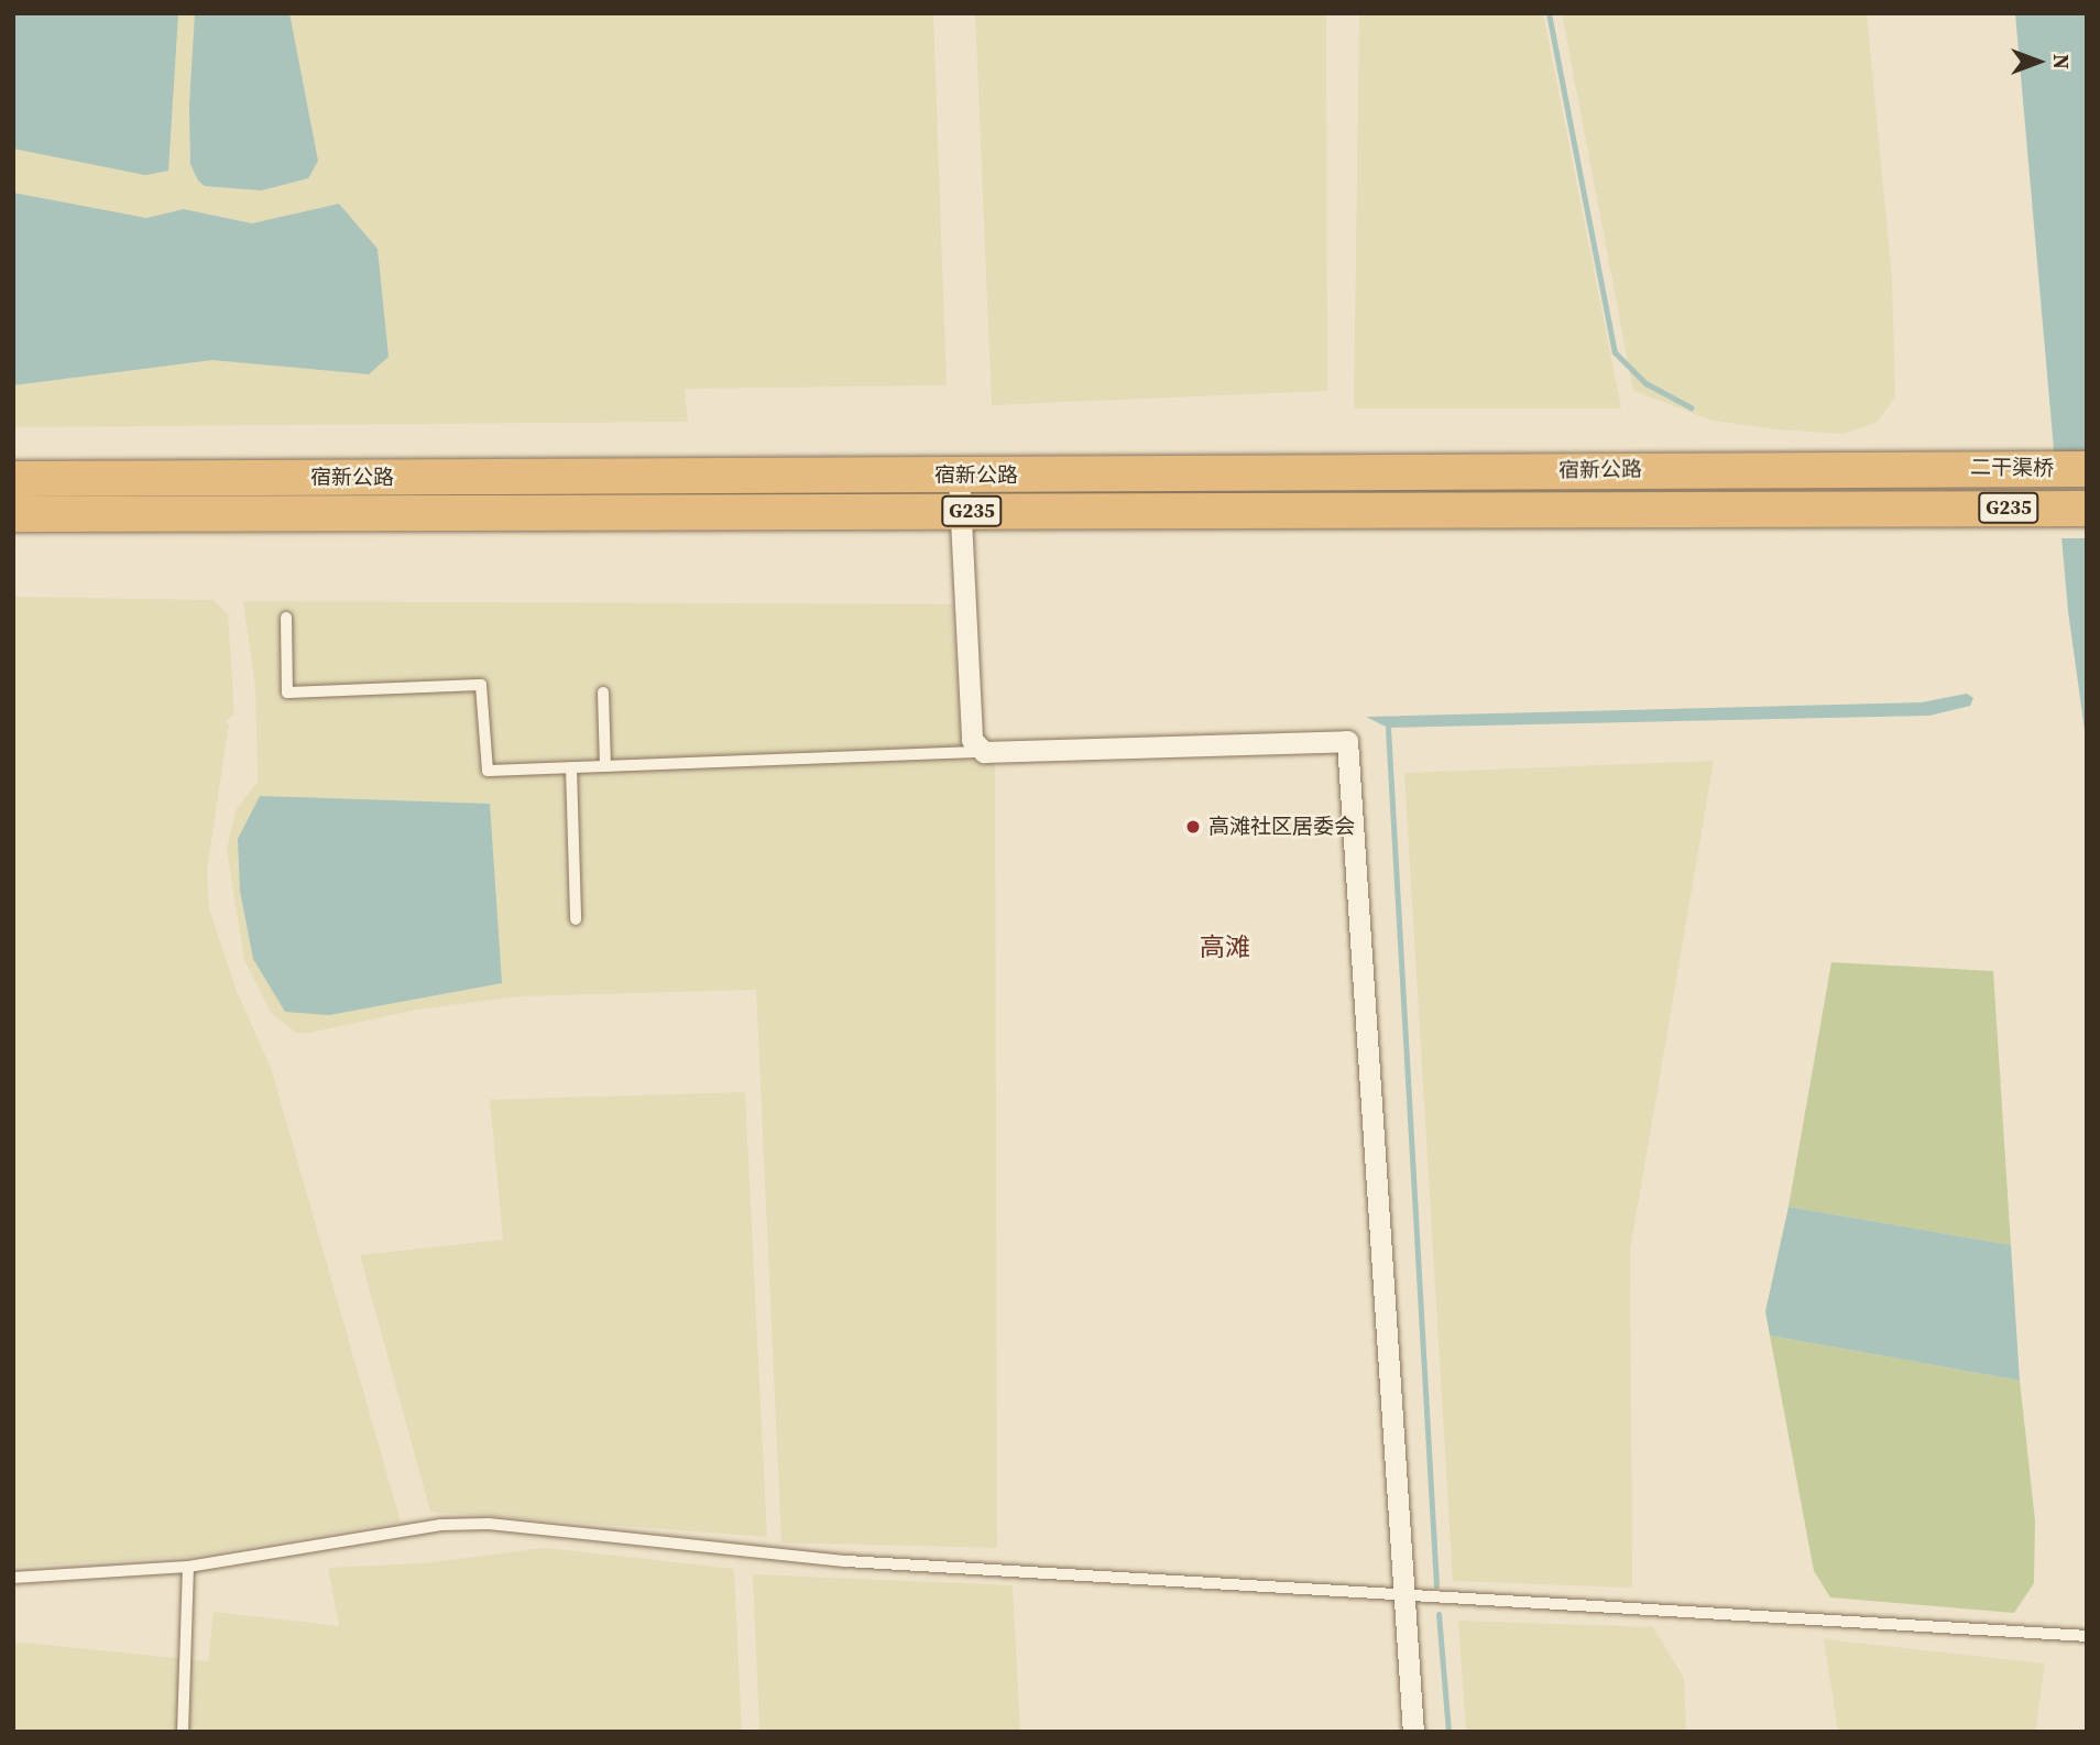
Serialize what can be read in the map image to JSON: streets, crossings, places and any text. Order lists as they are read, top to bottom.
{
  "streets": {
    "highway": ["二干渠桥", "宿新公路", "G235"]
  },
  "crossings": [
    ["二干渠桥", "宿新公路"]
  ],
  "districts": ["高滩"],
  "places": ["高滩社区居委会"],
  "north": "right"
}
